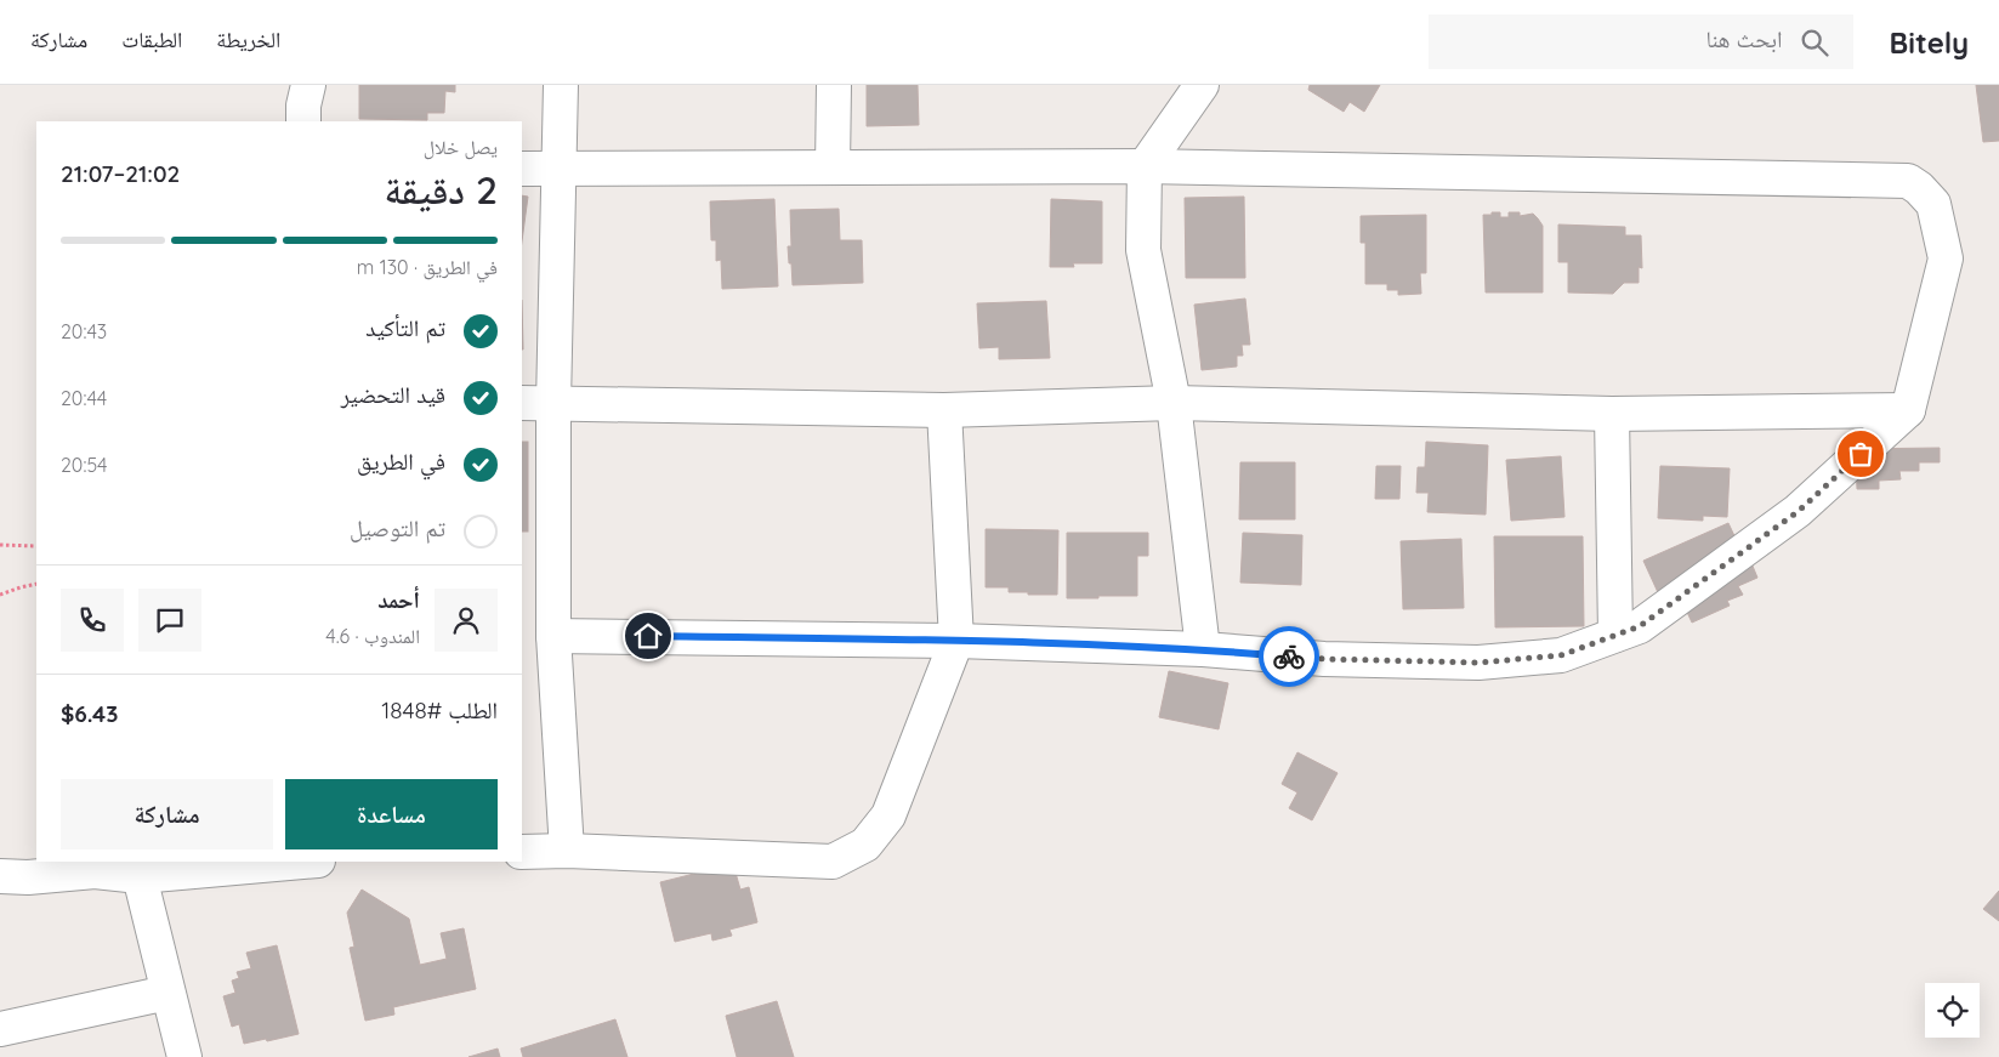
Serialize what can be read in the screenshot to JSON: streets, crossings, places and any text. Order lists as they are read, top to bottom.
{
  "page": {
    "header": "Bitely",
    "search": "ابحث هنا",
    "nav": ["الخريطة", "الطبقات", "مشاركة"],
    "heading": ["2 دقيقة", "يصل خلال", "21:02–21:07"],
    "panel": [
      "أحمد",
      "المندوب · 4.6",
      "الطلب #1848",
      "$6.43"
    ],
    "bar": "في الطريق · 130 m",
    "list": [
      ["تم التأكيد", "20:43"],
      ["قيد التحضير", "20:44"],
      ["في الطريق", "20:54"],
      "تم التوصيل"
    ],
    "buttons": ["مساعدة", "مشاركة"]
  }
}
